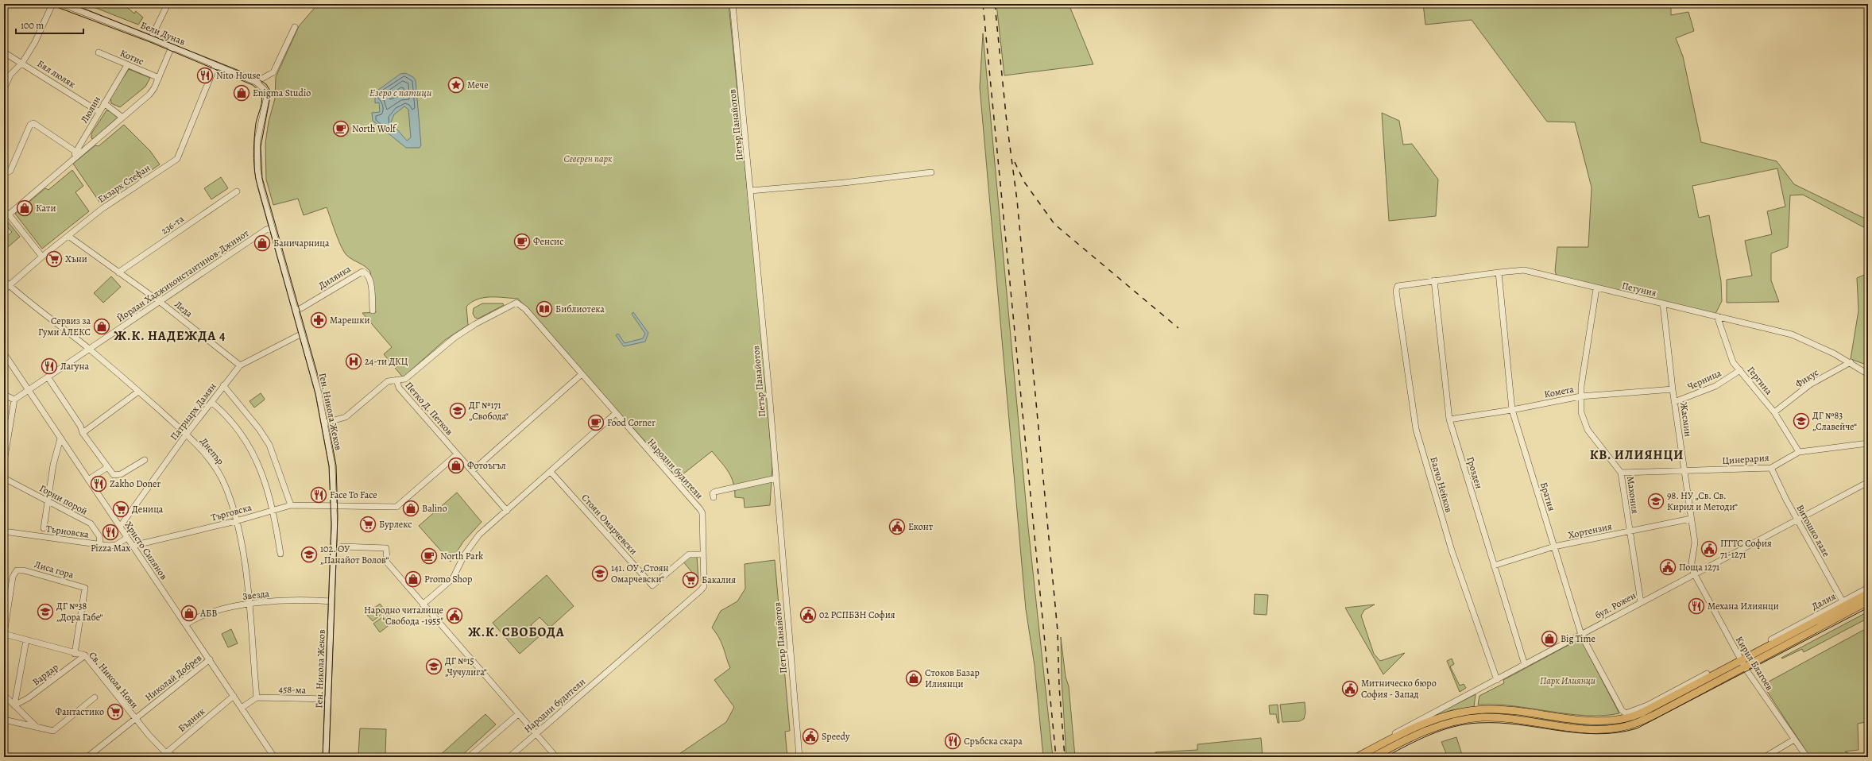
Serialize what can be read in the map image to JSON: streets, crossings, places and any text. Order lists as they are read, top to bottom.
{
  "streets": {
    "main road": ["бул. Рожен"],
    "street": [
      "Бели Дунав",
      "Котис",
      "Бял люляк",
      "Люлин",
      "Петър Панайотов",
      "Екзарх Стефан",
      "236-та",
      "Йордан Хаджиконстантинов-Джинот",
      "Дилянка",
      "Петуния",
      "Леда",
      "Фикус",
      "Черница",
      "Гергина",
      "Комета",
      "Петко Д. Петков",
      "Патриарх Дамян",
      "Ген. Никола Жеков",
      "Жасмин",
      "Днепър",
      "Цинерария",
      "Народни будители",
      "Грозден",
      "Балчо Нейков",
      "Махония",
      "Братия",
      "Горни порой",
      "Търговска",
      "Стоян Омарчевски",
      "Хортензия",
      "Витошко лале",
      "Търновска",
      "Христо Силянов",
      "Лиса гора",
      "Звезда",
      "Далия",
      "Кирил Благоев",
      "Вардар",
      "Николай Добрев",
      "Св. Никола Нови",
      "458-ма",
      "Бъдник"
    ]
  },
  "crossings": [
    ["Бели Дунав", "Екзарх Стефан"],
    ["Бели Дунав", "Ген. Никола Жеков"],
    ["Котис", "Люлин"],
    ["Бял люляк", "Люлин"],
    ["Екзарх Стефан", "Леда"],
    ["Екзарх Стефан", "Днепър"],
    ["236-та", "Леда"],
    ["Йордан Хаджиконстантинов-Джинот", "Леда"],
    ["Йордан Хаджиконстантинов-Джинот", "Ген. Никола Жеков"],
    ["Йордан Хаджиконстантинов-Джинот", "Днепър"],
    ["Йордан Хаджиконстантинов-Джинот", "Христо Силянов"],
    ["Дилянка", "Ген. Никола Жеков"],
    ["Петуния", "Фикус"],
    ["Петуния", "Гергина"],
    ["Петуния", "Жасмин"],
    ["Петуния", "Грозден"],
    ["Петуния", "Балчо Нейков"],
    ["Петуния", "Махония"],
    ["Петуния", "Братия"],
    ["Леда", "Патриарх Дамян"],
    ["Фикус", "Гергина"],
    ["Черница", "Гергина"],
    ["Черница", "Жасмин"],
    ["Гергина", "Цинерария"],
    ["Комета", "Жасмин"],
    ["Комета", "Грозден"],
    ["Комета", "Махония"],
    ["Комета", "Братия"],
    ["Петко Д. Петков", "Ген. Никола Жеков"],
    ["Петко Д. Петков", "Народни будители"],
    ["Патриарх Дамян", "Ген. Никола Жеков"],
    ["Патриарх Дамян", "Днепър"],
    ["Патриарх Дамян", "Христо Силянов"],
    ["Ген. Никола Жеков", "Търговска"],
    ["Ген. Никола Жеков", "Звезда"],
    ["Ген. Никола Жеков", "458-ма"],
    ["Жасмин", "Цинерария"],
    ["Жасмин", "Хортензия"],
    ["Жасмин", "бул. Рожен"],
    ["Жасмин", "Кирил Благоев"],
    ["Днепър", "Търговска"],
    ["Днепър", "Звезда"],
    ["Днепър", "458-ма"],
    ["Цинерария", "Махония"],
    ["Цинерария", "Витошко лале"],
    ["Народни будители", "Стоян Омарчевски"],
    ["Грозден", "Хортензия"],
    ["Грозден", "бул. Рожен"],
    ["Балчо Нейков", "бул. Рожен"],
    ["Махония", "Хортензия"],
    ["Махония", "бул. Рожен"],
    ["Братия", "Хортензия"],
    ["Братия", "бул. Рожен"],
    ["Горни порой", "Търновска"],
    ["Търговска", "Христо Силянов"],
    ["Витошко лале", "Далия"],
    ["Витошко лале", "бул. Рожен"],
    ["Търновска", "Христо Силянов"],
    ["Христо Силянов", "Звезда"],
    ["Христо Силянов", "Николай Добрев"],
    ["Христо Силянов", "Бъдник"],
    ["Лиса гора", "Св. Никола Нови"],
    ["Далия", "бул. Рожен"],
    ["бул. Рожен", "Кирил Благоев"],
    ["Вардар", "Св. Никола Нови"],
    ["Николай Добрев", "Св. Никола Нови"],
    ["Св. Никола Нови", "Бъдник"]
  ],
  "districts": ["Ж.К. НАДЕЖДА 4", "КВ. ИЛИЯНЦИ", "Ж.К. СВОБОДА"],
  "water": ["Езеро с патици"],
  "parks": ["Северен парк", "Парк Илиянци"],
  "places": {
    "restaurant": [
      "Nito House",
      "Лагуна",
      "Zakho Doner",
      "Face To Face",
      "Pizza Max",
      "Механа Илиянци",
      "Сръбска скара"
    ],
    "place": ["Мече"],
    "shop": [
      "Enigma Studio",
      "Кати",
      "Баничарница",
      "Сервиз за Гуми АЛЕКС",
      "Фотоъгъл",
      "Balino",
      "Promo Shop",
      "АБВ",
      "Big Time",
      "Стоков Базар Илиянци"
    ],
    "cafe": [
      "North Wolf",
      "Фенсис",
      "Food Corner",
      "North Park"
    ],
    "supermarket": [
      "Хъни",
      "Деница",
      "Бурлекс",
      "Бакалия",
      "Фантастико"
    ],
    "library": ["Библиотека"],
    "pharmacy": ["Марешки"],
    "hospital": ["24-ти ДКЦ"],
    "school or university": [
      "ДГ №171 „Свобода“",
      "ДГ №83 „Славейче“",
      "98. НУ „Св. Св. Кирил и Методи“",
      "102. ОУ „Панайот Волов“",
      "141. ОУ „Стоян Омарчевски“",
      "ДГ №38 „Дора Габе“",
      "ДГ №15 „Чучулига“"
    ],
    "public building": [
      "Еконт",
      "ПТТС София 71-1271",
      "Поща 1271",
      "02 РСПБЗН София",
      "Народно читалище \"Свобода -1955\"",
      "Митническо бюро София - Запад",
      "Speedy"
    ]
  },
  "scale_bar": "100 m"
}
